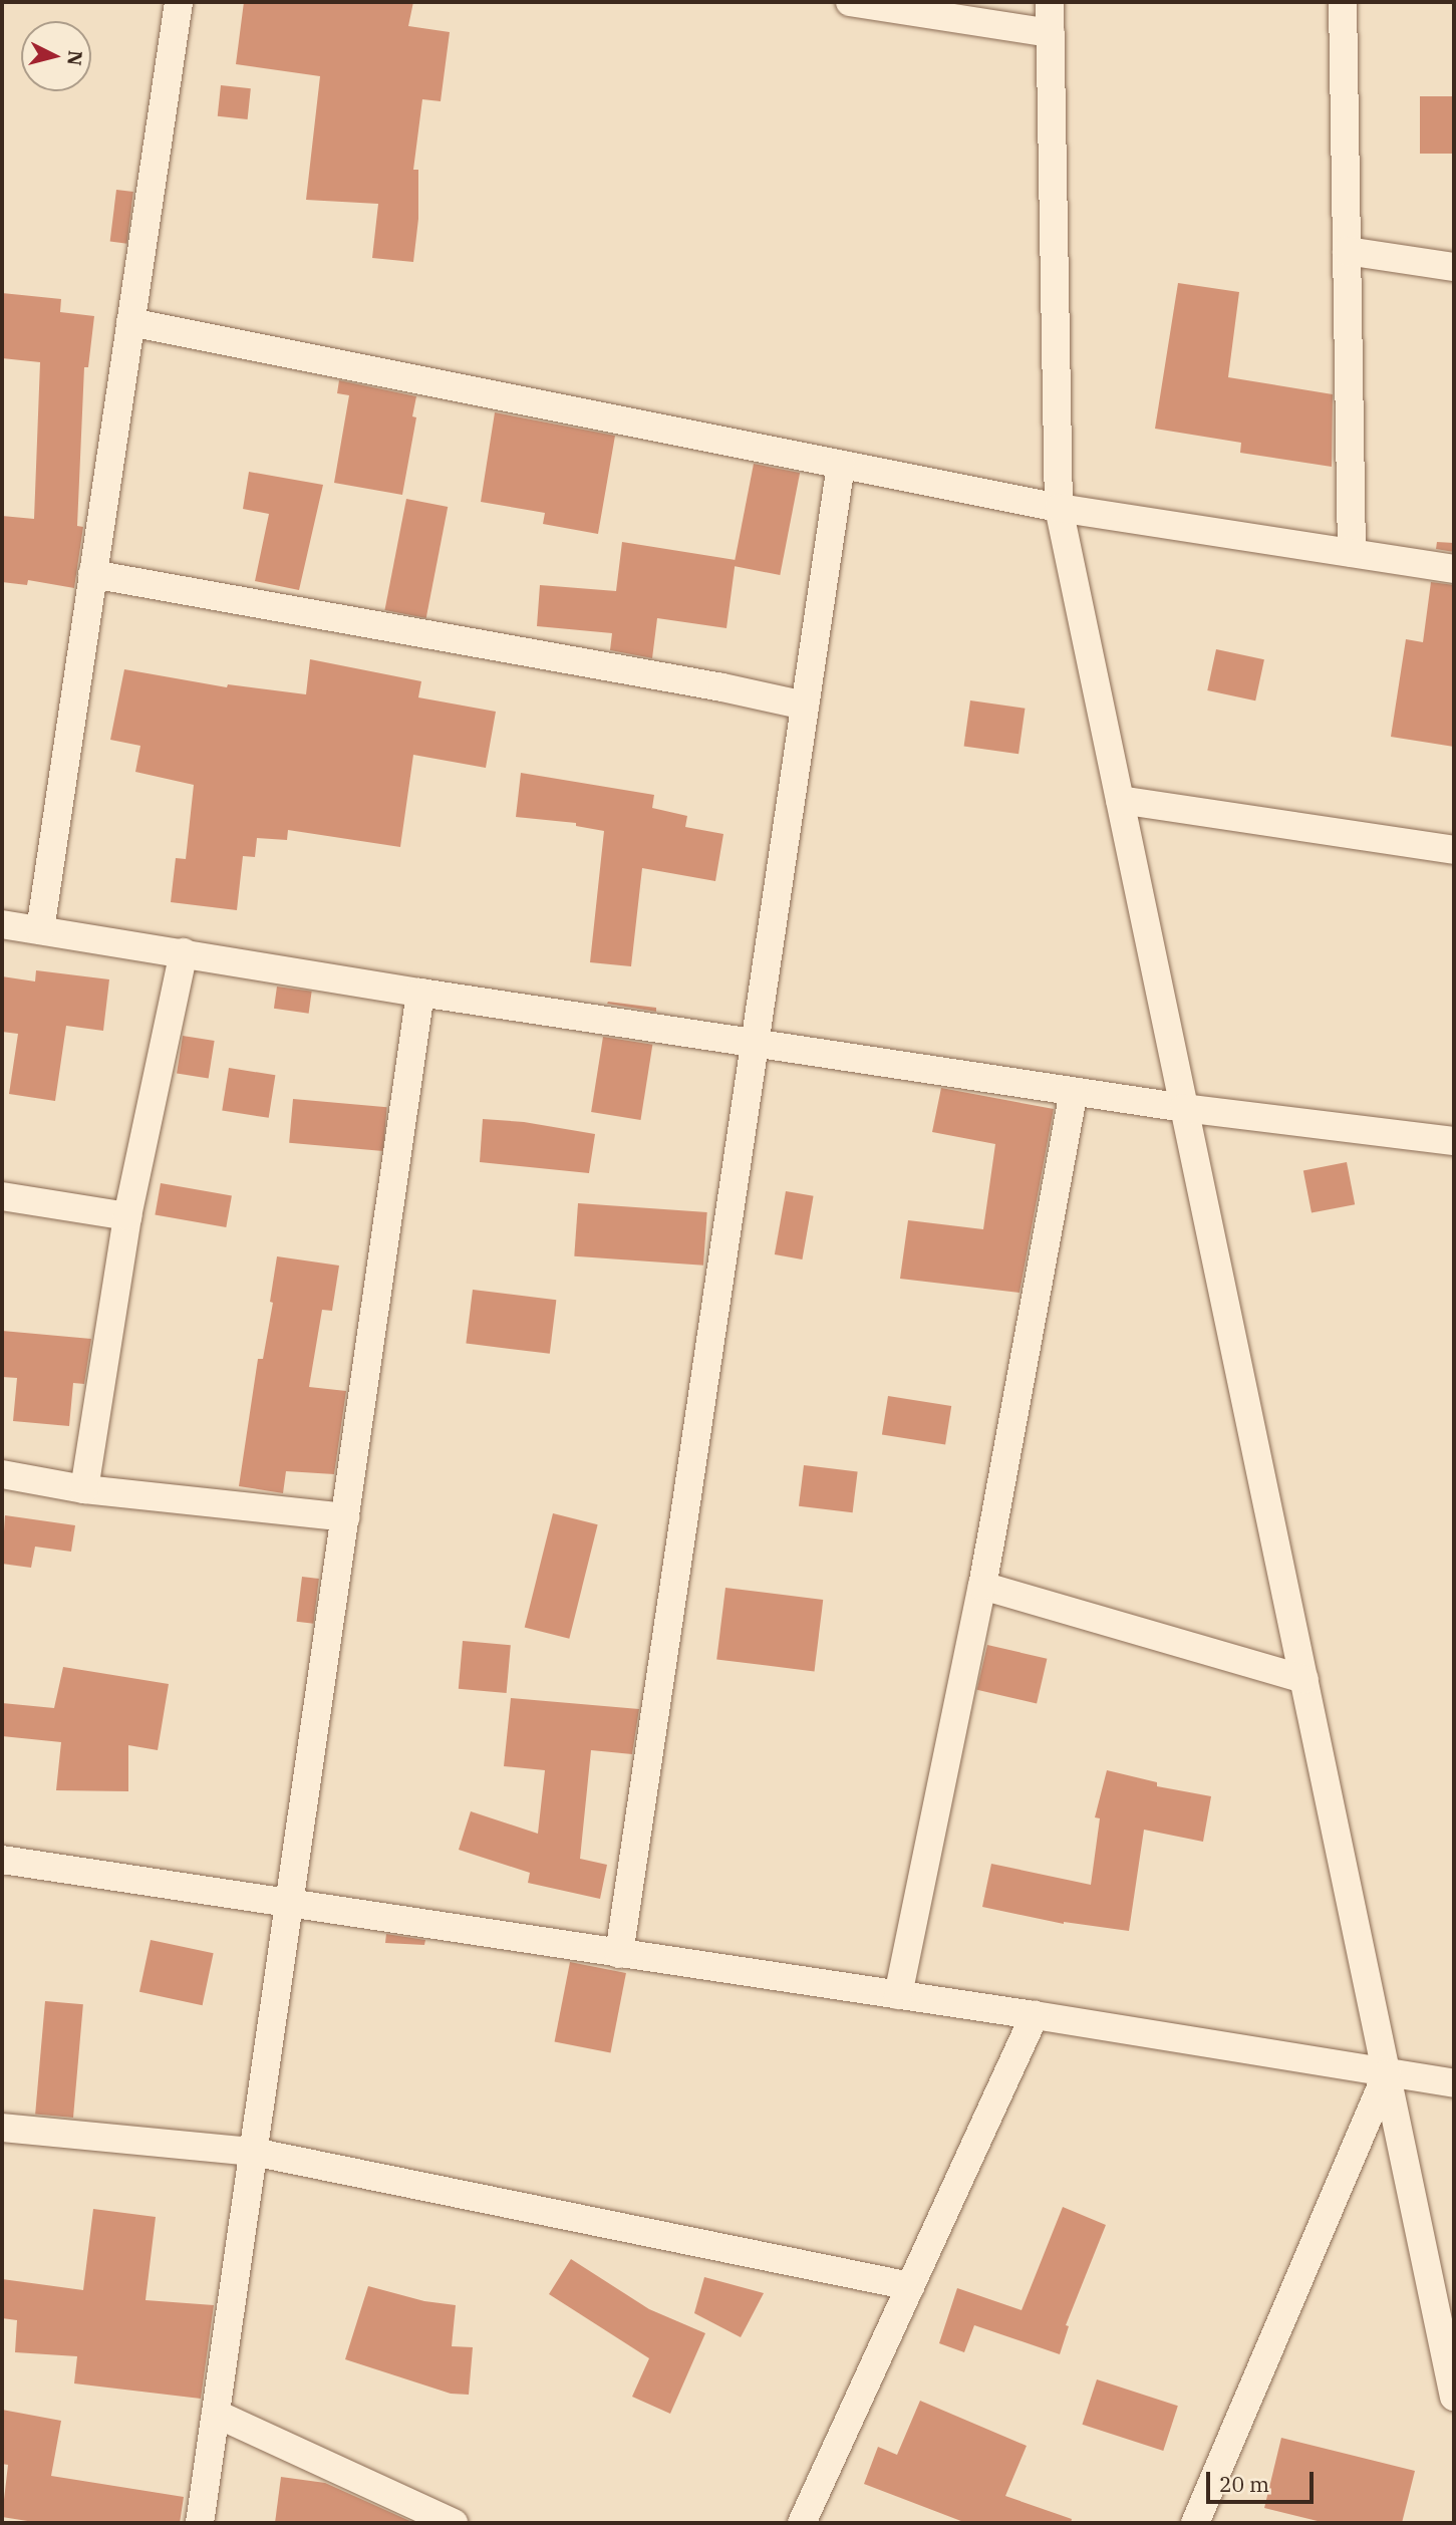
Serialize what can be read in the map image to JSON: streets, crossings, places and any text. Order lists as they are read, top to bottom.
{
  "scale_bar": "20 m",
  "north": "right"
}
